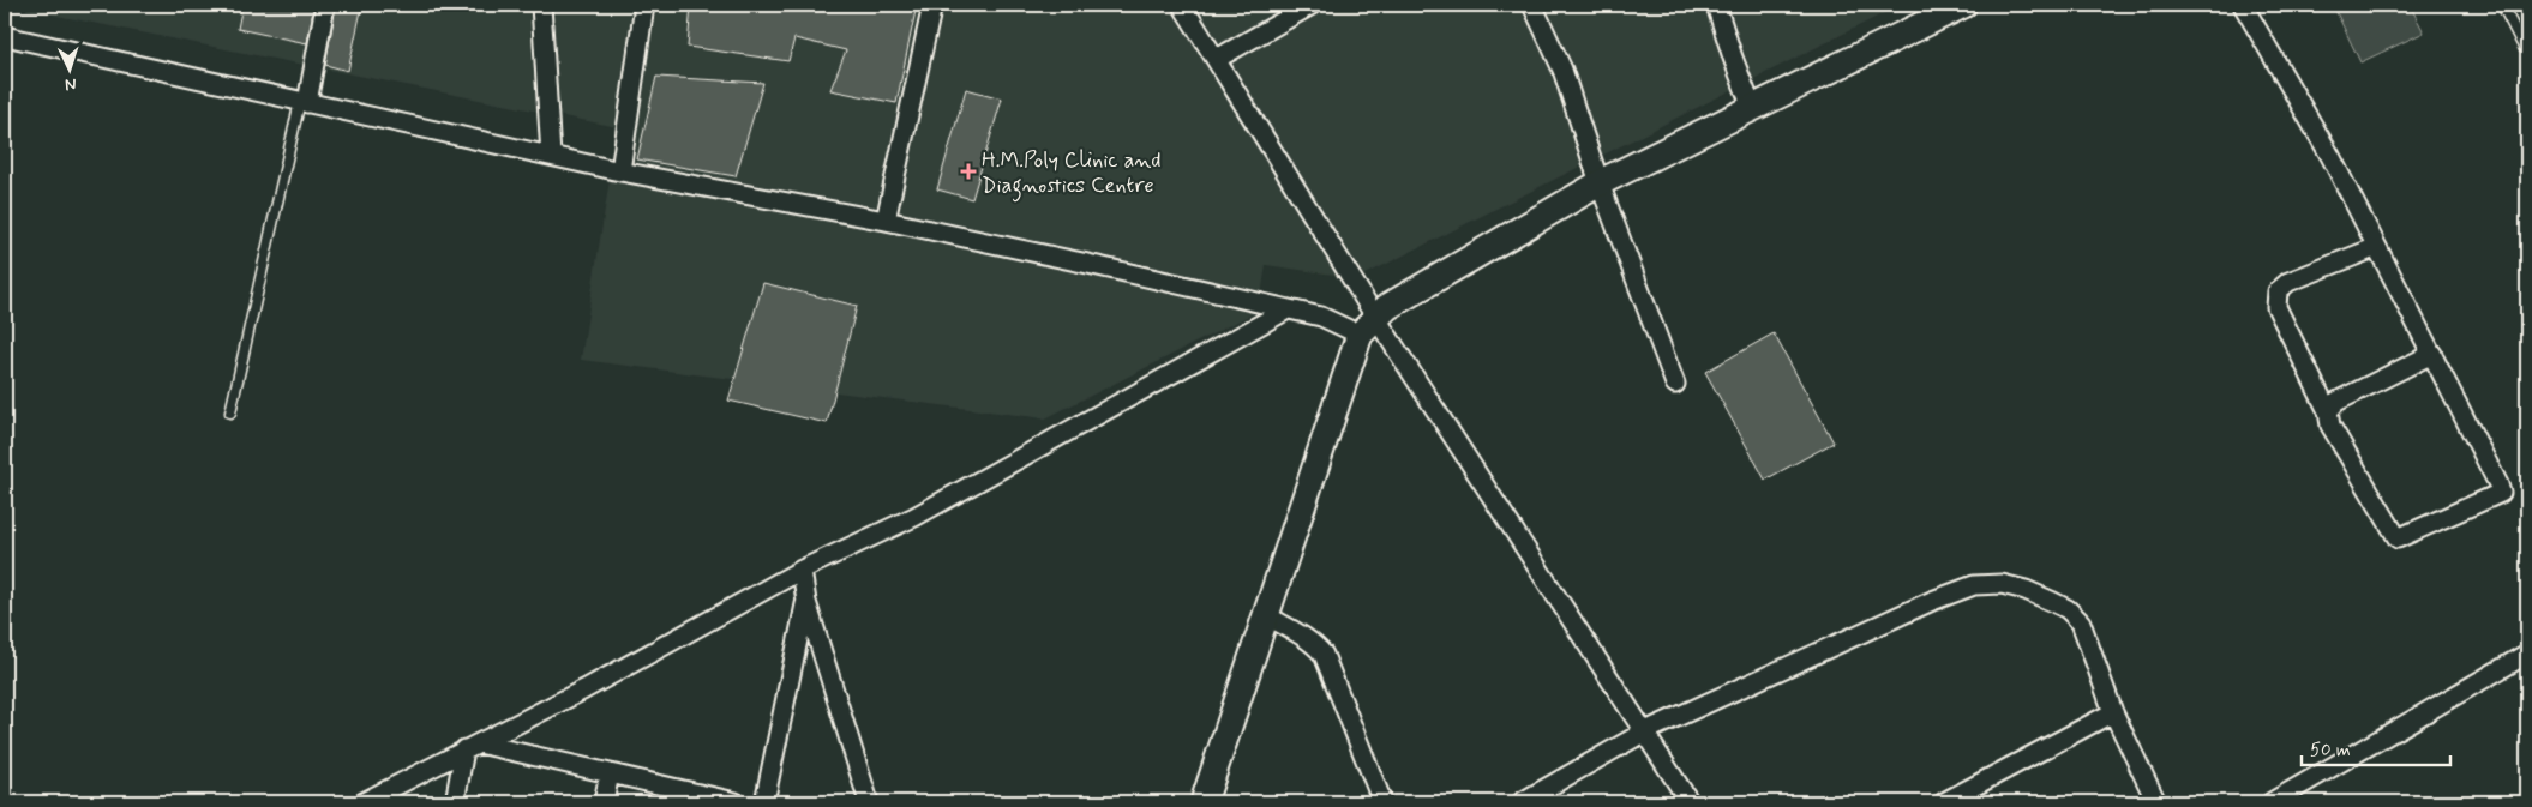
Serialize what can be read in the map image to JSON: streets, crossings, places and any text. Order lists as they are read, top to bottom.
{
  "places": {
    "health": ["H.M.Poly Clinic and Diagnostics Centre"]
  },
  "scale_bar": "50 m",
  "north": "bottom"
}
